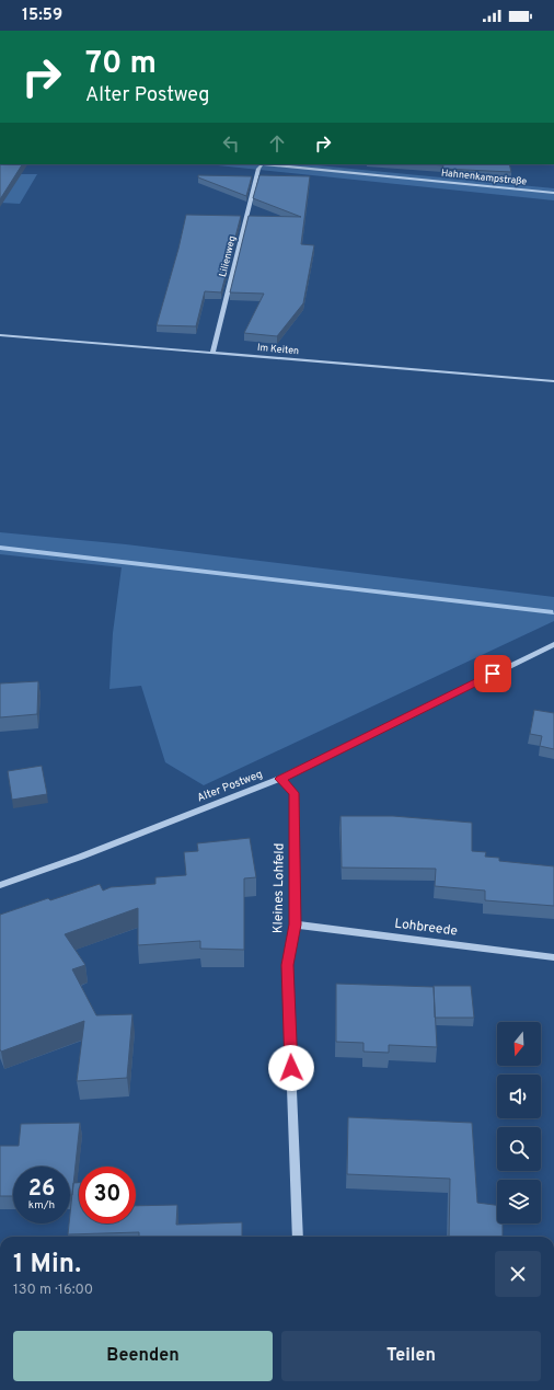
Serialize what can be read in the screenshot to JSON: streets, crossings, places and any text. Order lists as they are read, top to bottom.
{
  "streets": {
    "street": [
      "Hahnenkampstraße",
      "Lilienweg",
      "Im Keiten",
      "Alter Postweg",
      "Kleines Lohfeld",
      "Lohbreede"
    ]
  },
  "crossings": [
    ["Hahnenkampstraße", "Lilienweg"],
    ["Lilienweg", "Im Keiten"],
    ["Alter Postweg", "Kleines Lohfeld"],
    ["Kleines Lohfeld", "Lohbreede"]
  ],
  "north": "bottom",
  "page": {
    "status": "15:59",
    "turn": ["70 m", "Alter Postweg"],
    "speed": "26 km/h",
    "limit": "30",
    "heading": ["1 Min.", "130 m · 16:00"],
    "buttons": ["Beenden", "Teilen"]
  }
}
